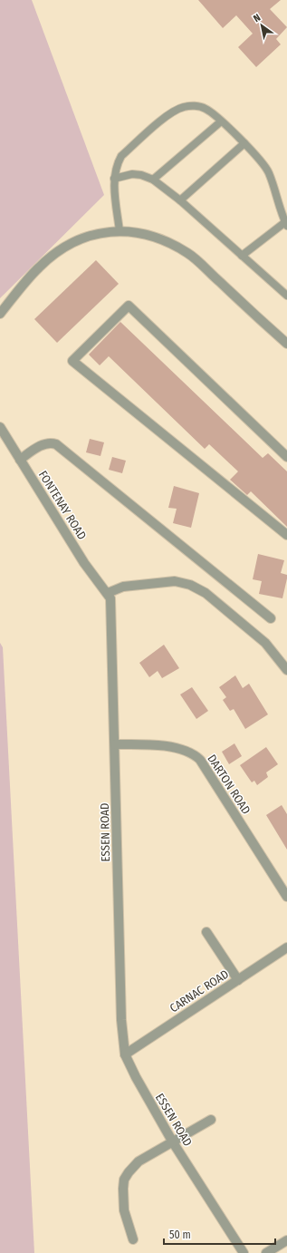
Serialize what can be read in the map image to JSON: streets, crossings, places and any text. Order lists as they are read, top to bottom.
{
  "streets": {
    "street": [
      "FONTENAY ROAD",
      "DARTON ROAD",
      "ESSEN ROAD",
      "CARNAC ROAD"
    ]
  },
  "crossings": [
    ["FONTENAY ROAD", "ESSEN ROAD"],
    ["DARTON ROAD", "ESSEN ROAD"],
    ["ESSEN ROAD", "CARNAC ROAD"]
  ],
  "scale_bar": "50 m",
  "north": "top left"
}
